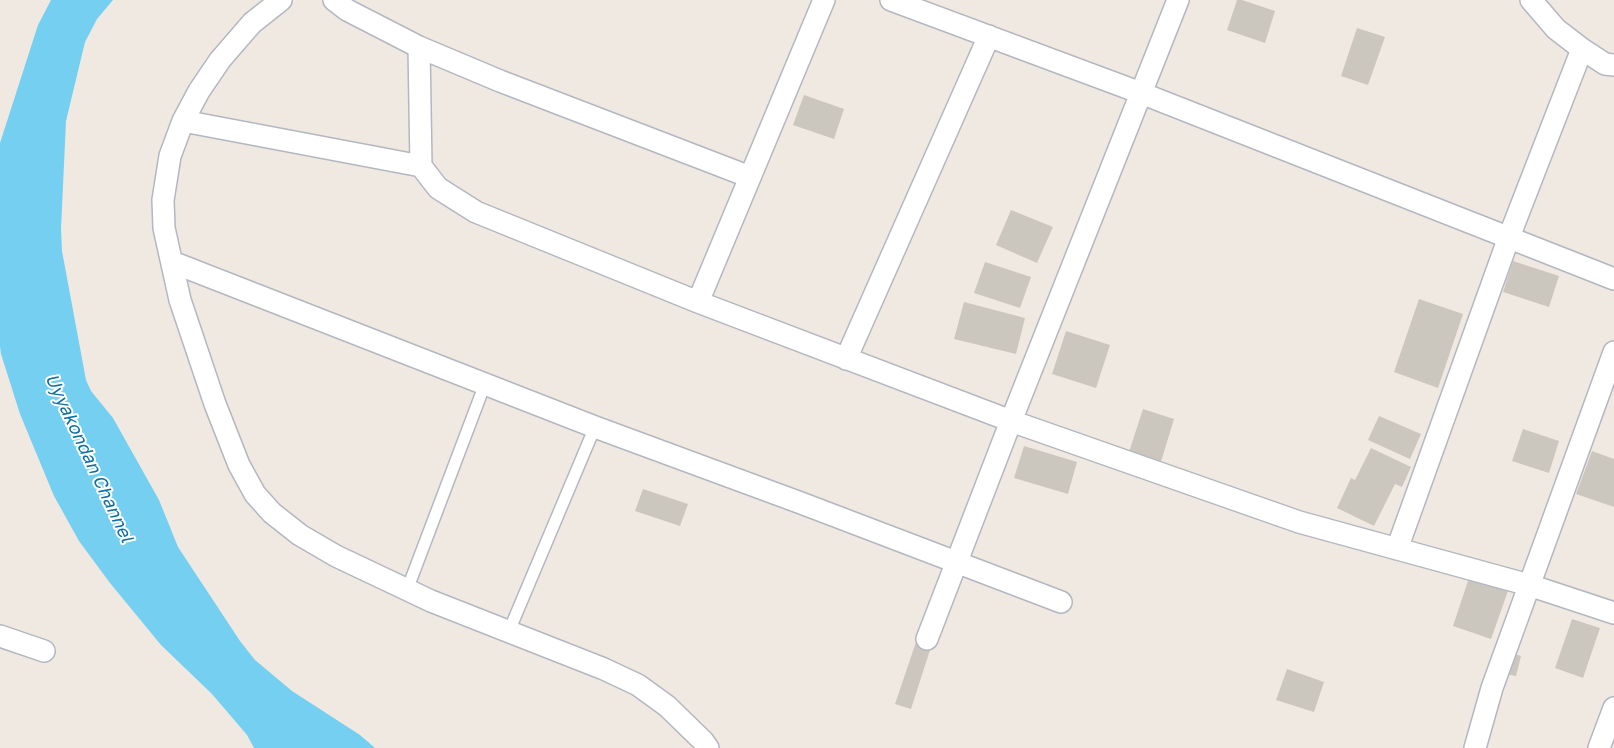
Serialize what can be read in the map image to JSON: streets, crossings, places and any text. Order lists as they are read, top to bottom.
{
  "water": ["Uyyakondan Channel"]
}
